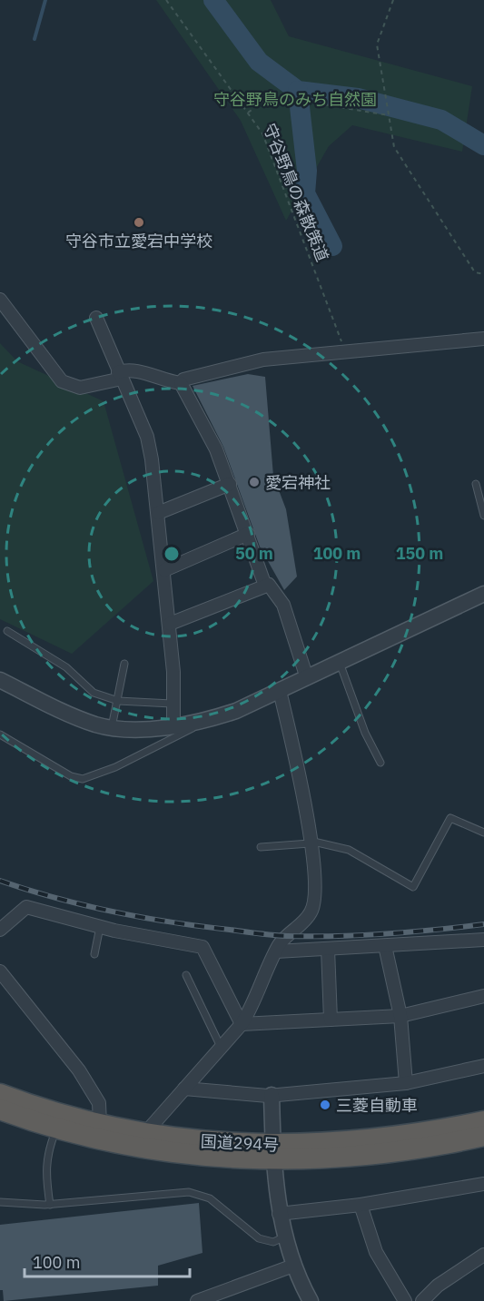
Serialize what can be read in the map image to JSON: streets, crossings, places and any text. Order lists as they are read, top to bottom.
{
  "streets": {
    "highway": ["国道294号"],
    "path": ["守谷野鳥の森散策道"]
  },
  "parks": ["守谷野鳥のみち自然園"],
  "places": ["守谷市立愛宕中学校", "愛宕神社", "三菱自動車"],
  "scale_bar": "100 m",
  "rings": ["50 m", "100 m", "150 m"]
}
